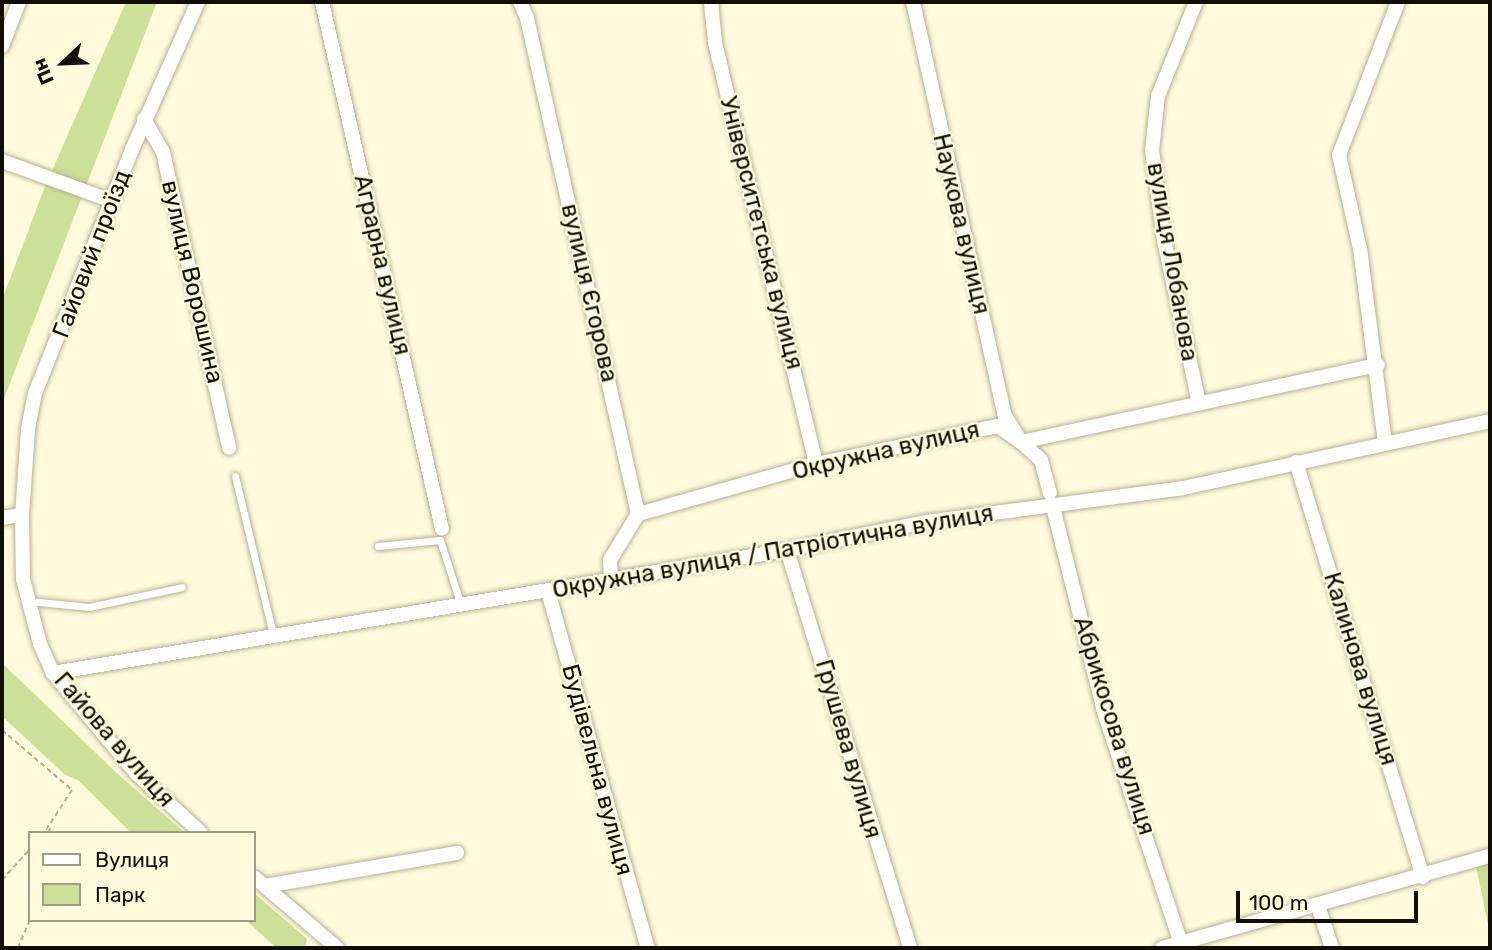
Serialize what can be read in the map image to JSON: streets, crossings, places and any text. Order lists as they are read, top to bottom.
{
  "streets": {
    "street": [
      "Наукова вулиця",
      "Університетська вулиця",
      "Гайовий проїзд",
      "вулиця Лобанова",
      "Аграрна вулиця",
      "вулиця Ворошина",
      "вулиця Єгорова",
      "Окружна вулиця",
      "Окружна вулиця / Патріотична вулиця",
      "Калинова вулиця",
      "Абрикосова вулиця",
      "Гайова вулиця",
      "Грушева вулиця",
      "Будівельна вулиця"
    ]
  },
  "crossings": [
    ["Наукова вулиця", "Окружна вулиця"],
    ["Наукова вулиця", "Абрикосова вулиця"],
    ["Університетська вулиця", "Окружна вулиця"],
    ["Гайовий проїзд", "вулиця Ворошина"],
    ["Гайовий проїзд", "Гайова вулиця"],
    ["вулиця Єгорова", "Окружна вулиця"],
    ["Окружна вулиця", "Абрикосова вулиця"],
    ["Окружна вулиця / Патріотична вулиця", "Калинова вулиця"],
    ["Окружна вулиця / Патріотична вулиця", "Абрикосова вулиця"],
    ["Окружна вулиця / Патріотична вулиця", "Гайова вулиця"],
    ["Окружна вулиця / Патріотична вулиця", "Грушева вулиця"],
    ["Окружна вулиця / Патріотична вулиця", "Будівельна вулиця"]
  ],
  "legend": ["Вулиця", "Парк"],
  "scale_bar": "100 m",
  "north": "bottom left"
}
